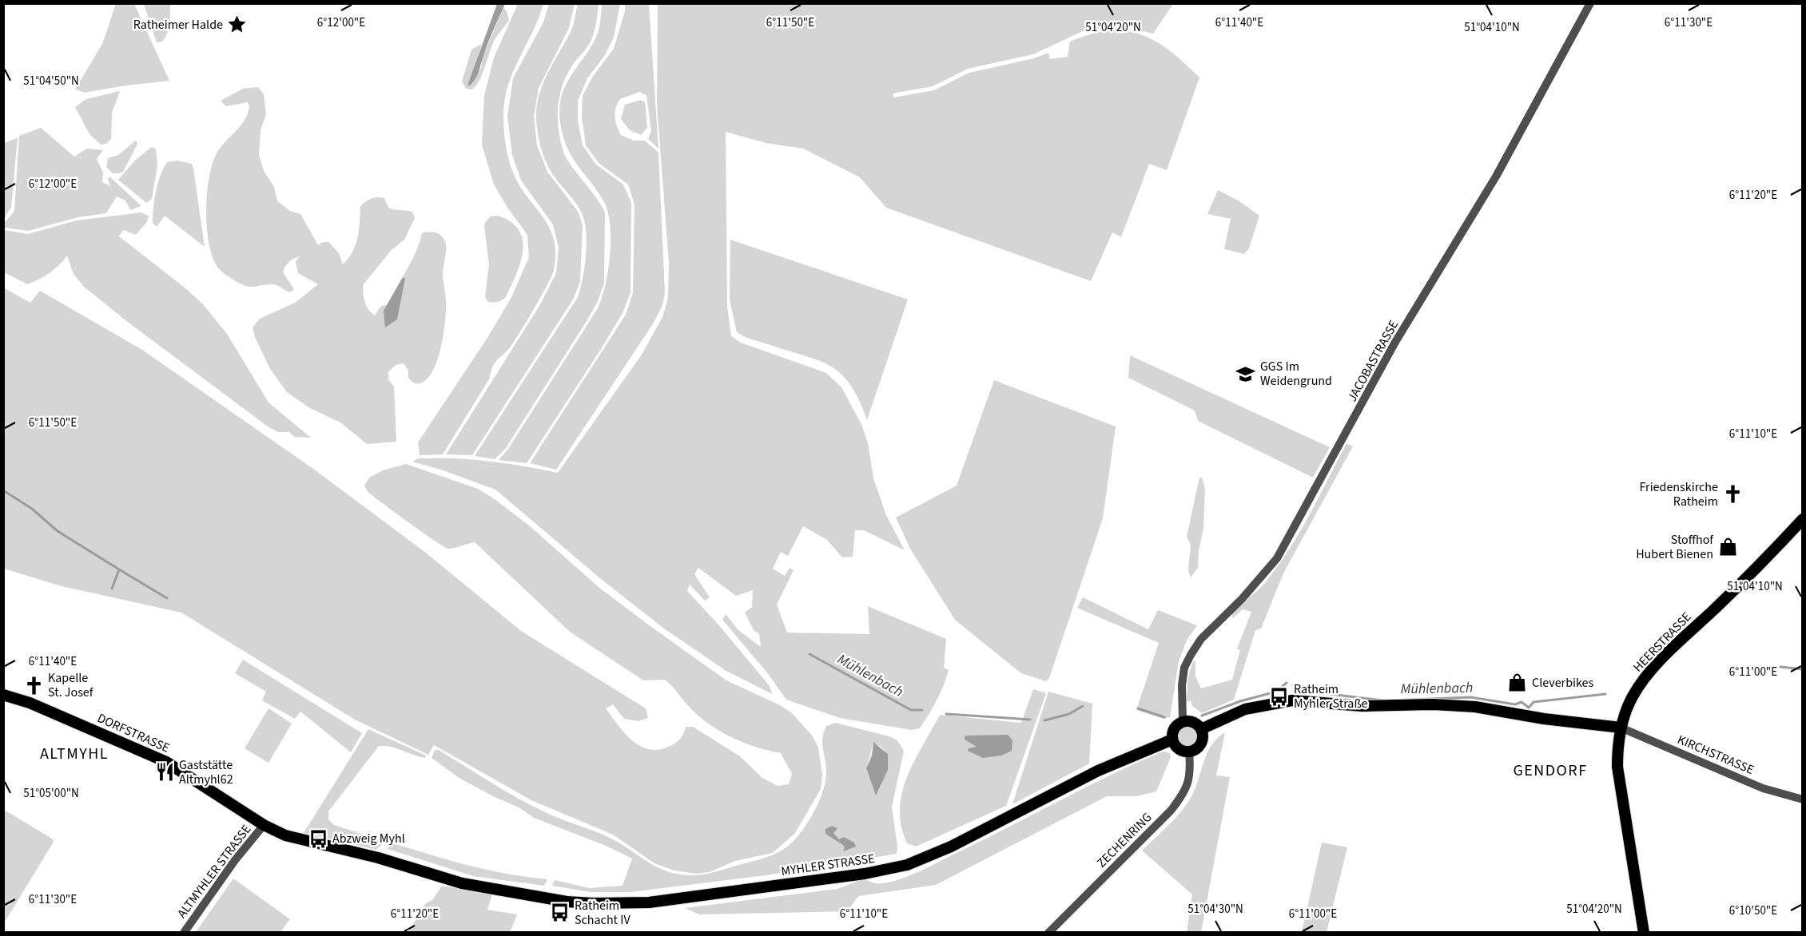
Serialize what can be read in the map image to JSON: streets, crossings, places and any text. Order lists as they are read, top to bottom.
{
  "streets": {
    "main road": ["HEERSTRASSE", "DORFSTRASSE", "MYHLER STRASSE"],
    "street": [
      "JACOBASTRASSE",
      "KIRCHSTRASSE",
      "ZECHENRING",
      "ALTMYHLER STRASSE"
    ]
  },
  "crossings": [
    ["JACOBASTRASSE", "ZECHENRING"],
    ["JACOBASTRASSE", "MYHLER STRASSE"],
    ["HEERSTRASSE", "KIRCHSTRASSE"],
    ["DORFSTRASSE", "MYHLER STRASSE"],
    ["DORFSTRASSE", "ALTMYHLER STRASSE"],
    ["ZECHENRING", "MYHLER STRASSE"]
  ],
  "districts": ["ALTMYHL", "GENDORF"],
  "water": ["Mühlenbach"],
  "places": {
    "place": ["Ratheimer Halde"],
    "school or university": ["GGS Im Weidengrund"],
    "church": ["Friedenskirche Ratheim", "Kapelle St. Josef"],
    "shop": ["Stoffhof Hubert Bienen", "Cleverbikes"],
    "bus stop": ["Ratheim Myhler Straße", "Abzweig Myhl", "Ratheim Schacht IV"],
    "restaurant": ["Gaststätte Altmyhl62"]
  },
  "coordinates": [
    "6°11'30\"E",
    "6°12'00\"E",
    "6°11'50\"E",
    "6°11'40\"E",
    "51°04'20\"N",
    "51°04'10\"N",
    "51°04'50\"N",
    "6°11'20\"E",
    "6°11'10\"E",
    "6°11'00\"E",
    "51°05'00\"N",
    "51°04'30\"N",
    "6°10'50\"E"
  ]
}
